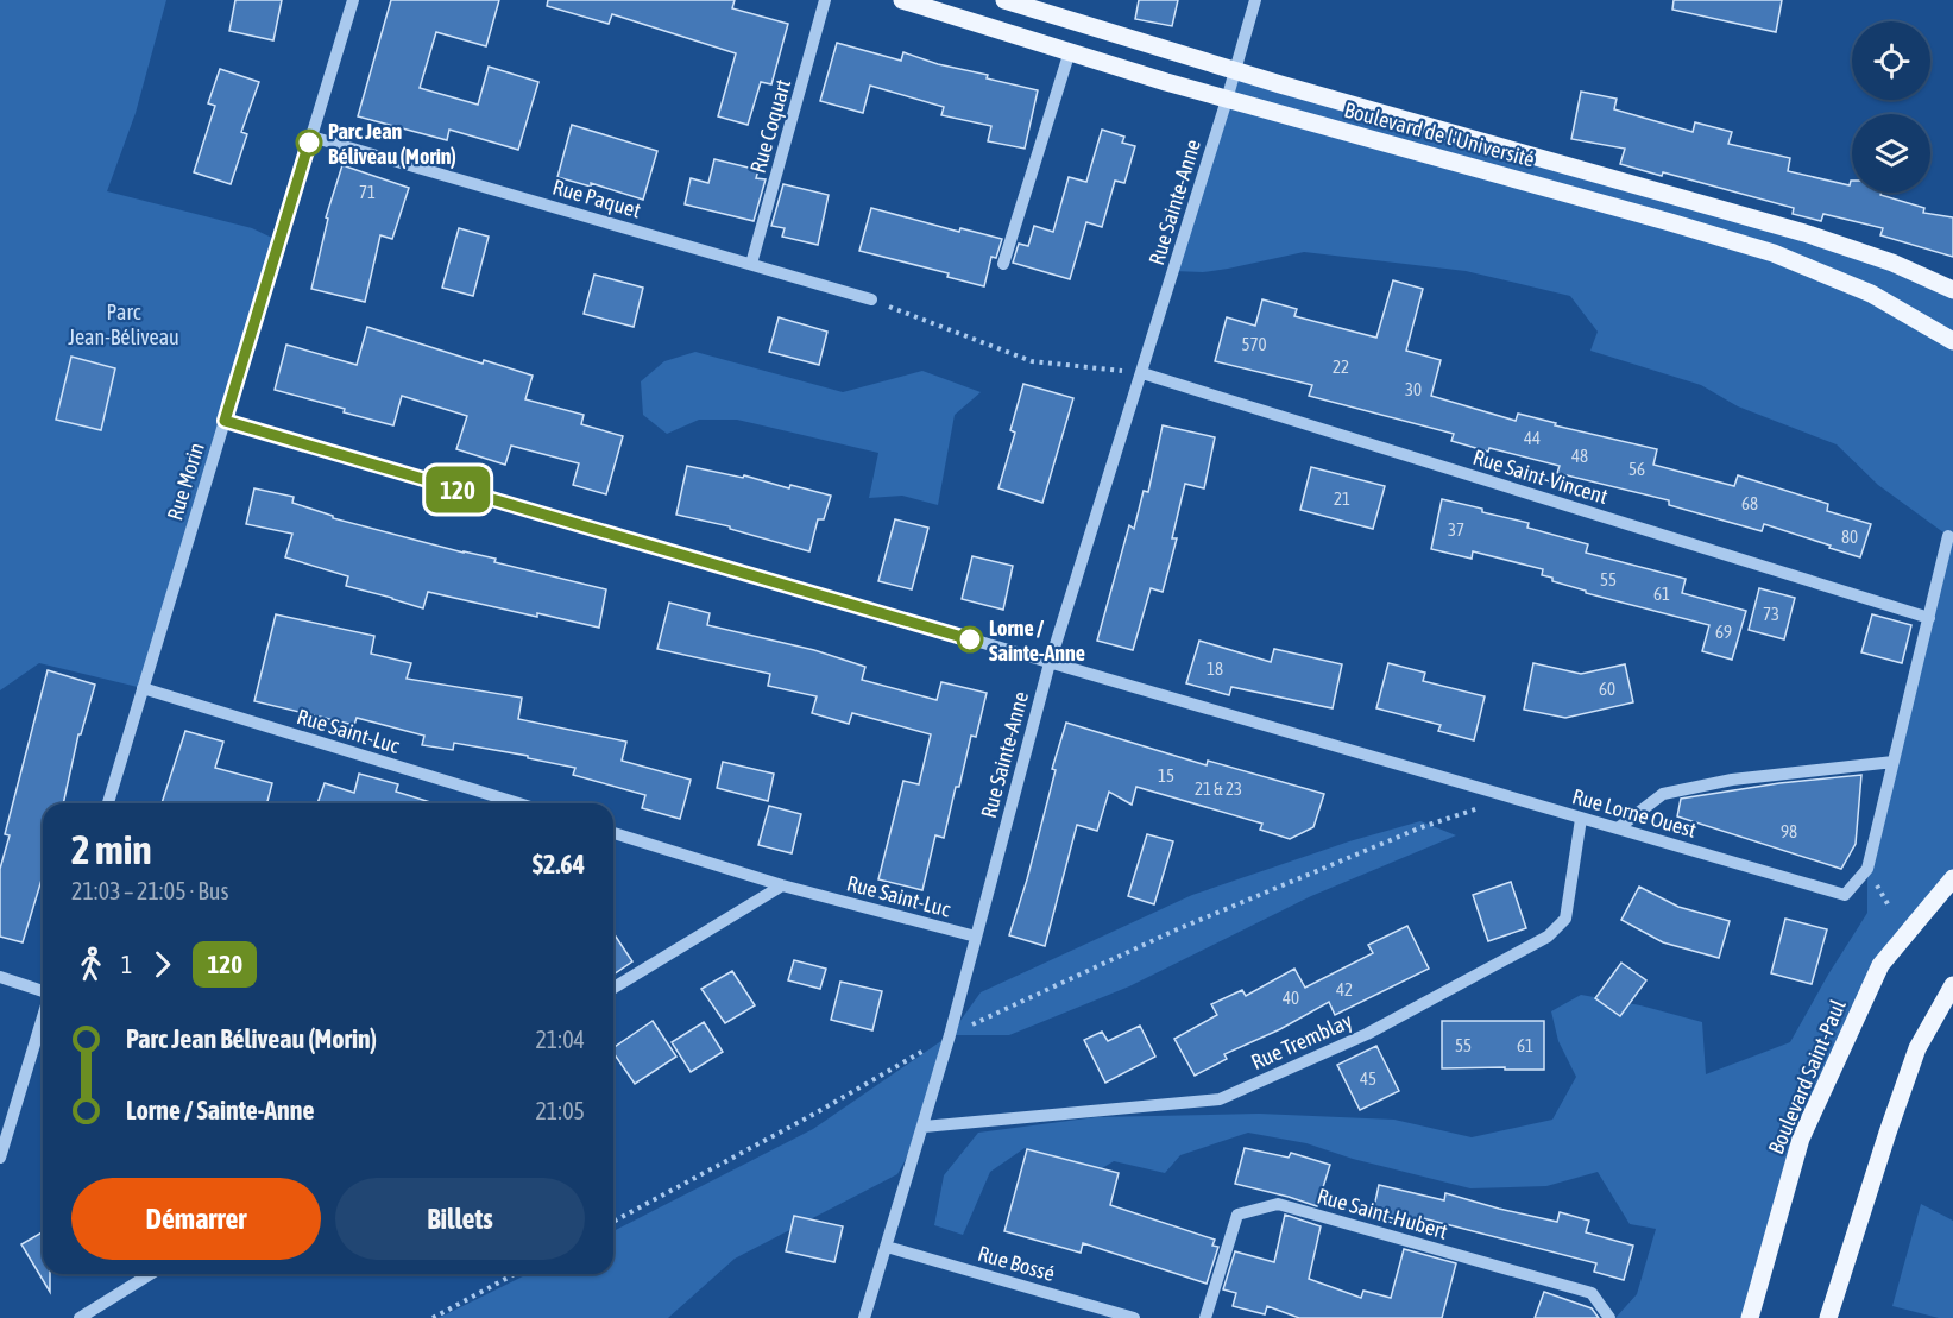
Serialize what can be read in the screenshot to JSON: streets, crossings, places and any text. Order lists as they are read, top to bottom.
{
  "streets": {
    "main road": ["Boulevard de l'Université", "Boulevard Saint-Paul"],
    "street": [
      "Rue Coquart",
      "Rue Paquet",
      "Rue Sainte-Anne",
      "Rue Saint-Vincent",
      "Rue Morin",
      "Rue Saint-Luc",
      "Rue Lorne Ouest",
      "Rue Tremblay",
      "Rue Saint-Hubert",
      "Rue Bossé"
    ]
  },
  "crossings": [
    ["Rue Coquart", "Rue Paquet"],
    ["Boulevard de l'Université", "Rue Sainte-Anne"],
    ["Rue Paquet", "Rue Morin"],
    ["Rue Sainte-Anne", "Rue Saint-Vincent"],
    ["Rue Sainte-Anne", "Rue Saint-Luc"],
    ["Rue Sainte-Anne", "Rue Lorne Ouest"],
    ["Rue Sainte-Anne", "Rue Tremblay"],
    ["Rue Sainte-Anne", "Rue Bossé"],
    ["Rue Saint-Vincent", "Rue Lorne Ouest"],
    ["Rue Morin", "Rue Saint-Luc"],
    ["Rue Morin", "Rue Lorne Ouest"],
    ["Rue Lorne Ouest", "Rue Tremblay"]
  ],
  "parks": ["Parc Jean-Béliveau"],
  "places": ["Parc Jean Béliveau (Morin)", "Lorne / Sainte-Anne"],
  "lines": ["bus line 120"],
  "house_numbers": [
    "71",
    "570",
    "22",
    "30",
    "44",
    "48",
    "56",
    "21",
    "68",
    "37",
    "80",
    "55",
    "61",
    "73",
    "69",
    "18",
    "60",
    "15",
    "21 & 23",
    "98",
    "42",
    "40",
    "55",
    "61",
    "45"
  ],
  "page": {
    "on_map": "120",
    "heading": ["2 min", "21:03 – 21:05 · Bus", "$2.64"],
    "legs": ["1", "120"],
    "list": [
      {
        "name": "Parc Jean Béliveau (Morin)",
        "value": "21:04"
      },
      {
        "name": "Lorne / Sainte-Anne",
        "value": "21:05"
      }
    ],
    "buttons": ["Démarrer", "Billets"]
  }
}
